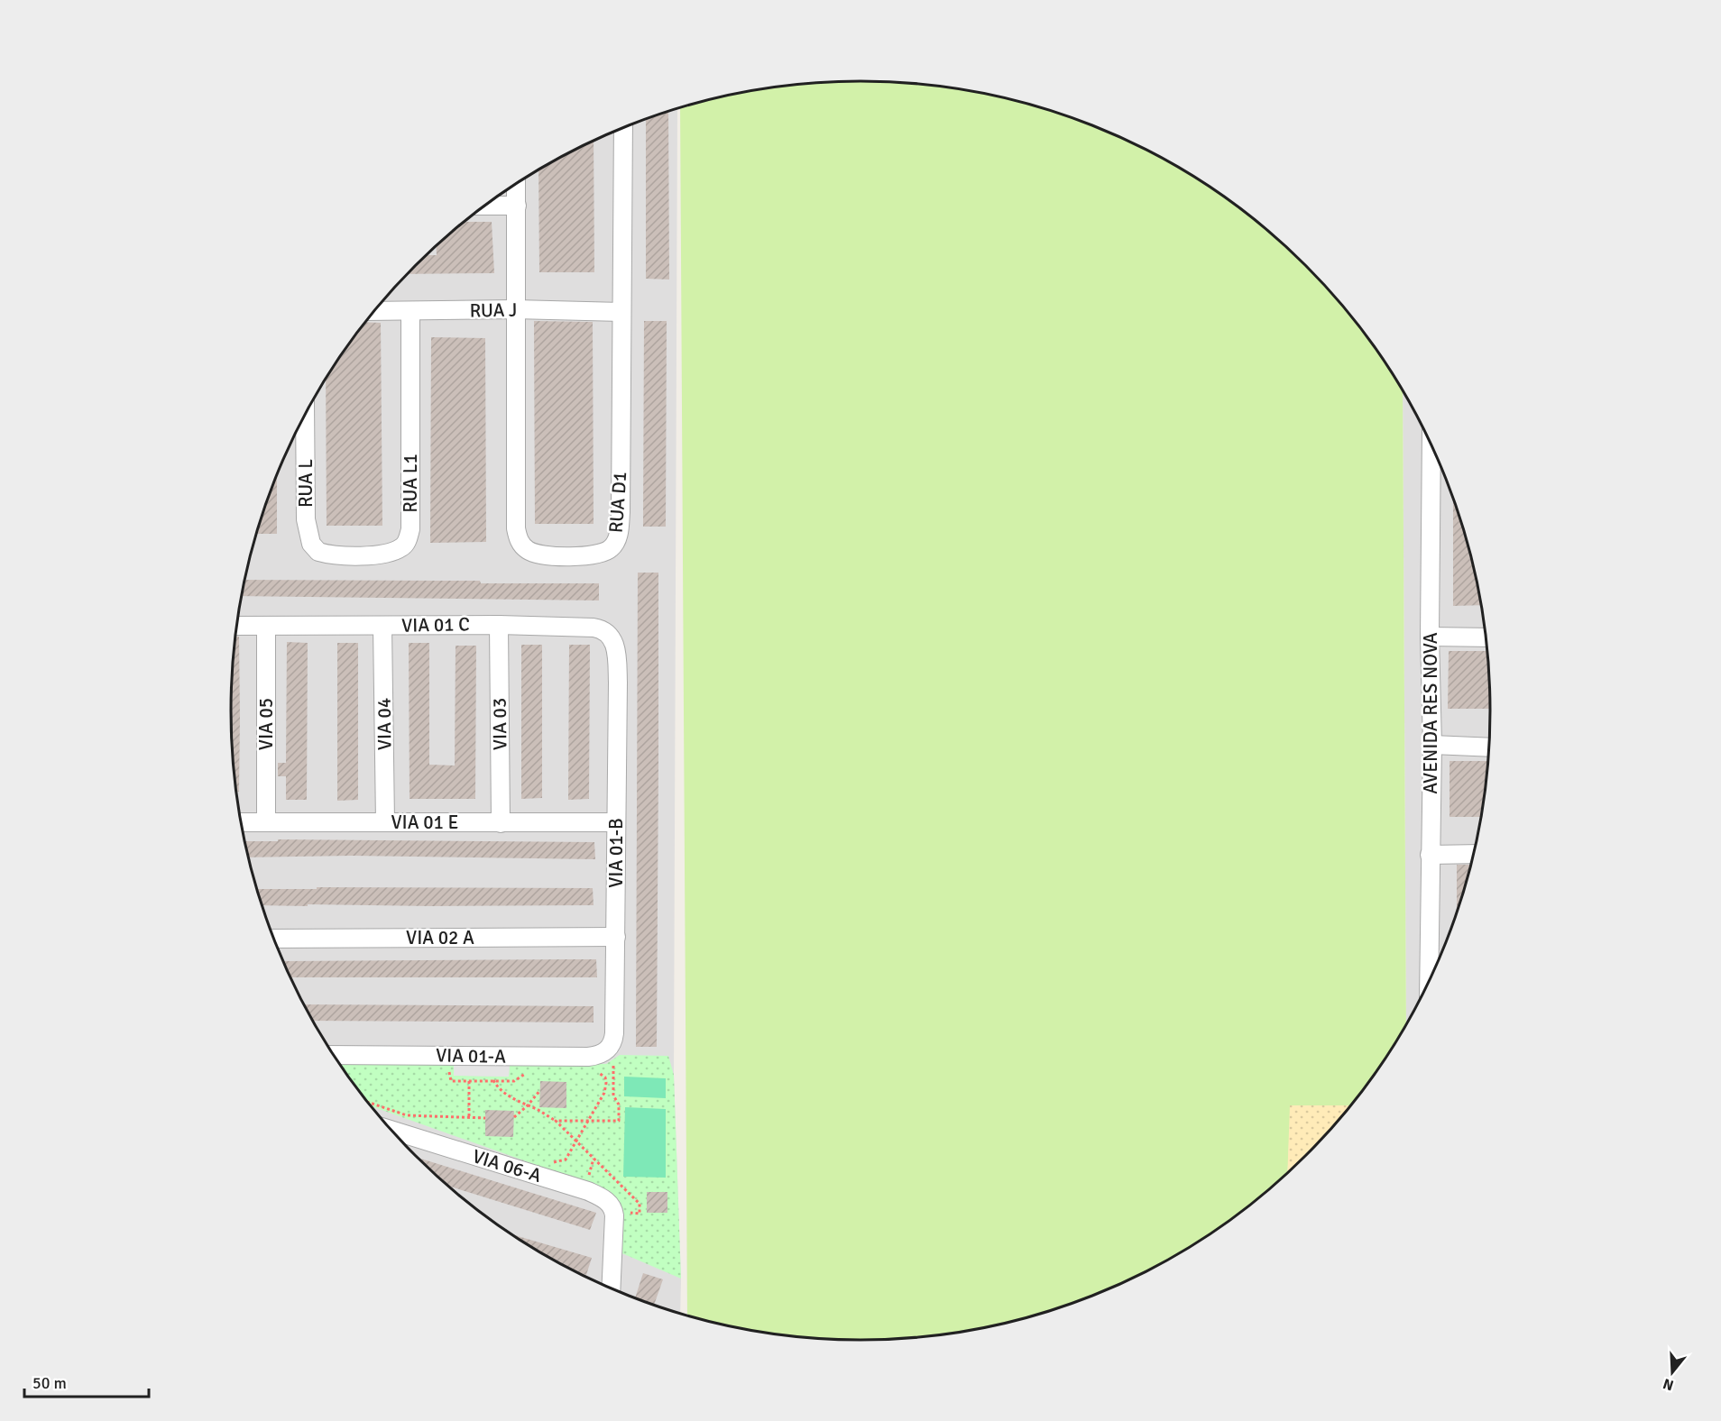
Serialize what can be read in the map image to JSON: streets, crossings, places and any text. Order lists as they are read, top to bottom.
{
  "streets": {
    "street": [
      "RUA J",
      "RUA L",
      "RUA L1",
      "RUA D1",
      "VIA 01 C",
      "AVENIDA RES NOVA",
      "VIA 05",
      "VIA 04",
      "VIA 03",
      "VIA 01 E",
      "VIA 01-B",
      "VIA 02 A",
      "VIA 01-A",
      "VIA 06-A"
    ]
  },
  "crossings": [
    ["RUA J", "RUA L1"],
    ["RUA J", "RUA D1"],
    ["RUA L", "RUA L1"],
    ["VIA 01 C", "VIA 05"],
    ["VIA 01 C", "VIA 04"],
    ["VIA 01 C", "VIA 03"],
    ["VIA 01 C", "VIA 01-B"],
    ["VIA 05", "VIA 01 E"],
    ["VIA 04", "VIA 01 E"],
    ["VIA 03", "VIA 01 E"],
    ["VIA 01 E", "VIA 01-B"],
    ["VIA 01-B", "VIA 02 A"],
    ["VIA 01-B", "VIA 01-A"]
  ],
  "scale_bar": "50 m",
  "north": "bottom"
}
